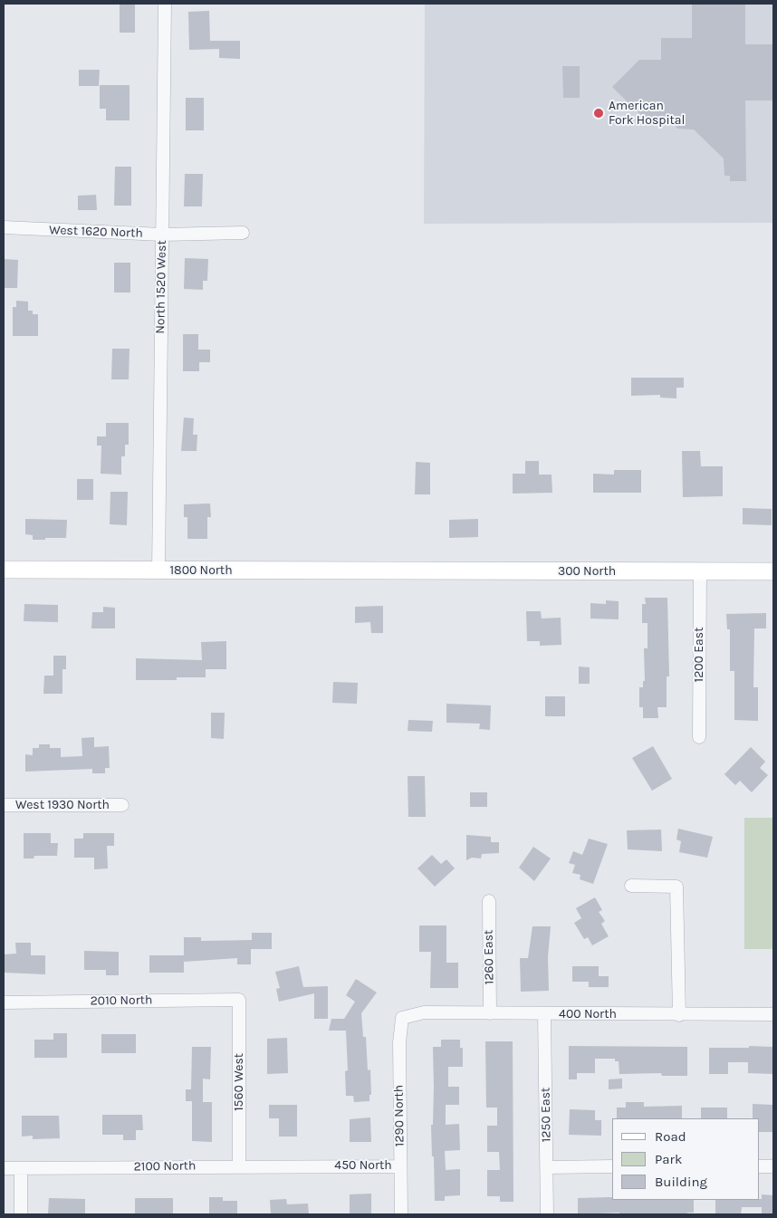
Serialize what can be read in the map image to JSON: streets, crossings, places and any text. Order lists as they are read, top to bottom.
{
  "streets": {
    "street": [
      "West 1620 North",
      "North 1520 West",
      "1800 North",
      "300 North",
      "1200 East",
      "West 1930 North",
      "1260 East",
      "2010 North",
      "400 North",
      "1560 West",
      "1250 East",
      "1290 North",
      "450 North",
      "2100 North"
    ]
  },
  "crossings": [
    ["West 1620 North", "North 1520 West"],
    ["North 1520 West", "1800 North"],
    ["1800 North", "300 North"],
    ["300 North", "1200 East"],
    ["1260 East", "400 North"],
    ["2010 North", "1560 West"],
    ["400 North", "1250 East"],
    ["400 North", "1290 North"],
    ["1560 West", "2100 North"],
    ["1290 North", "450 North"],
    ["450 North", "2100 North"]
  ],
  "places": ["American Fork Hospital"],
  "legend": ["Road", "Park", "Building"]
}
